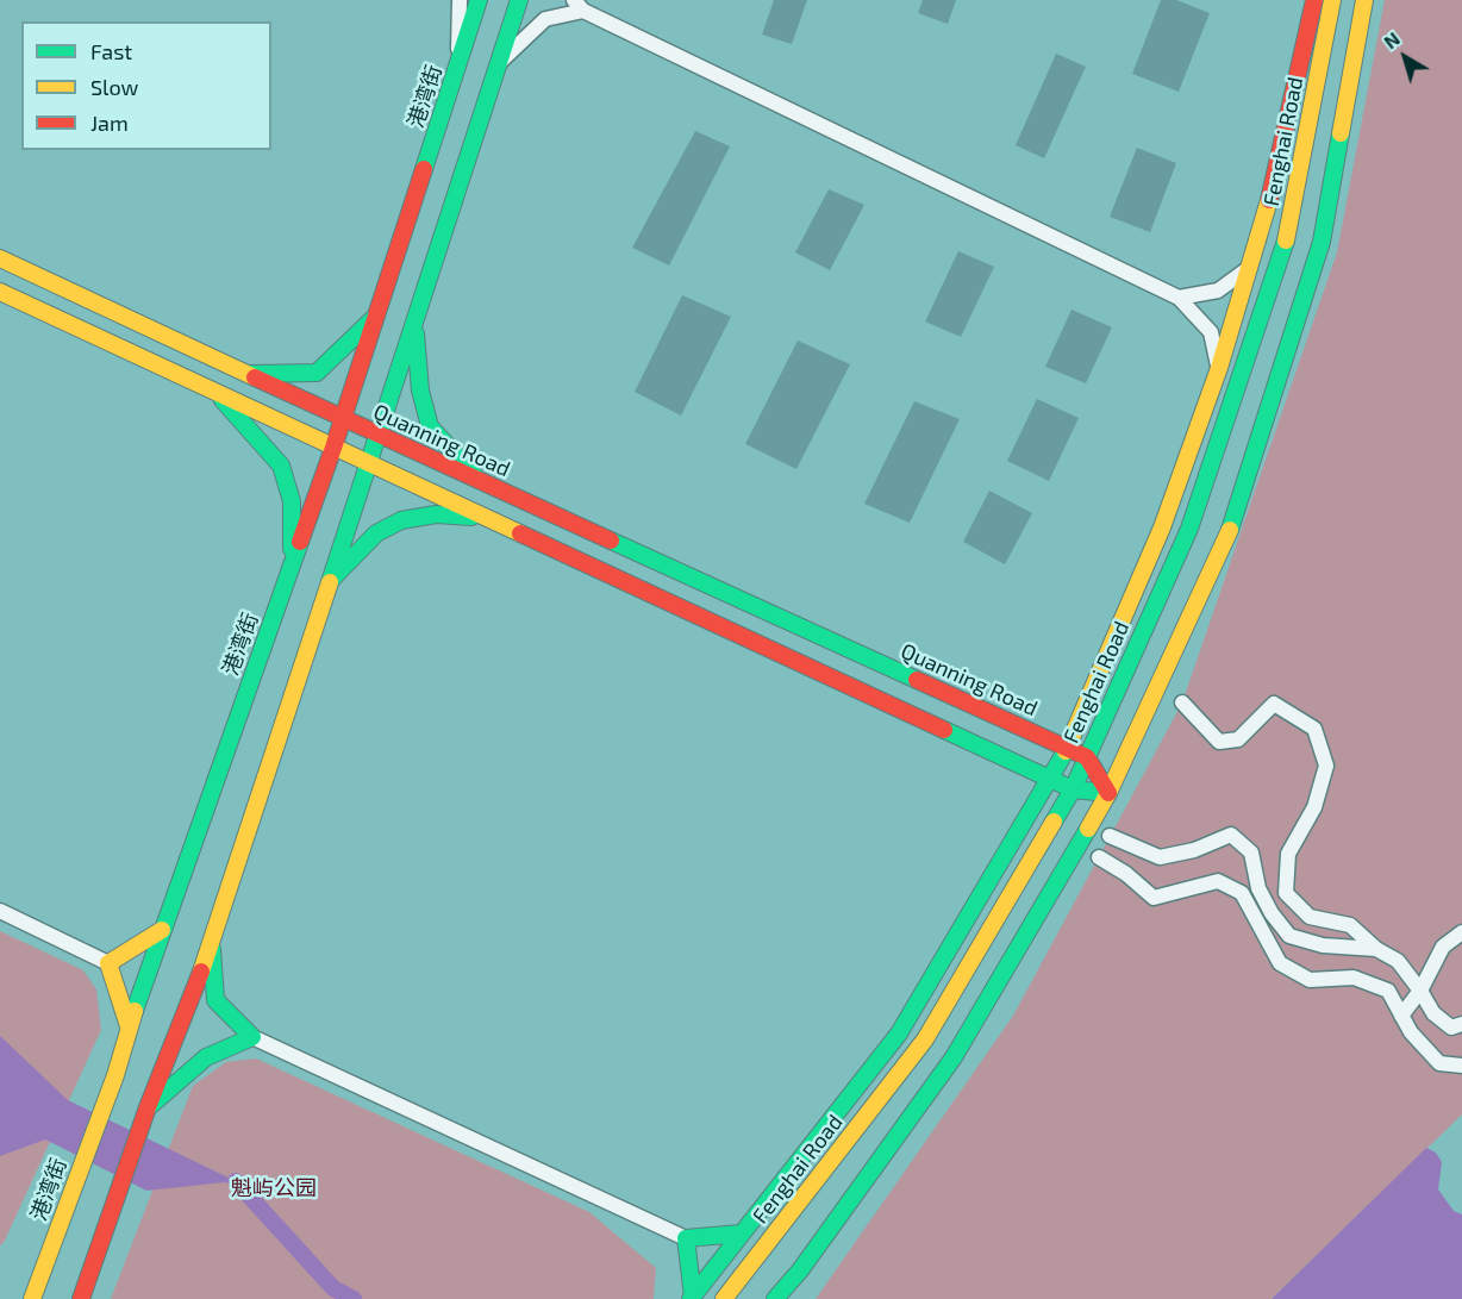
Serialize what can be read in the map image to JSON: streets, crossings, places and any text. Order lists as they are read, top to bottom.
{
  "streets": {
    "street": ["港湾街", "Fenghai Road", "Quanning Road"]
  },
  "crossings": [
    ["港湾街", "Quanning Road"],
    ["Fenghai Road", "Quanning Road"]
  ],
  "parks": ["魁屿公园"],
  "legend": ["Fast", "Slow", "Jam"],
  "north": "top left"
}
